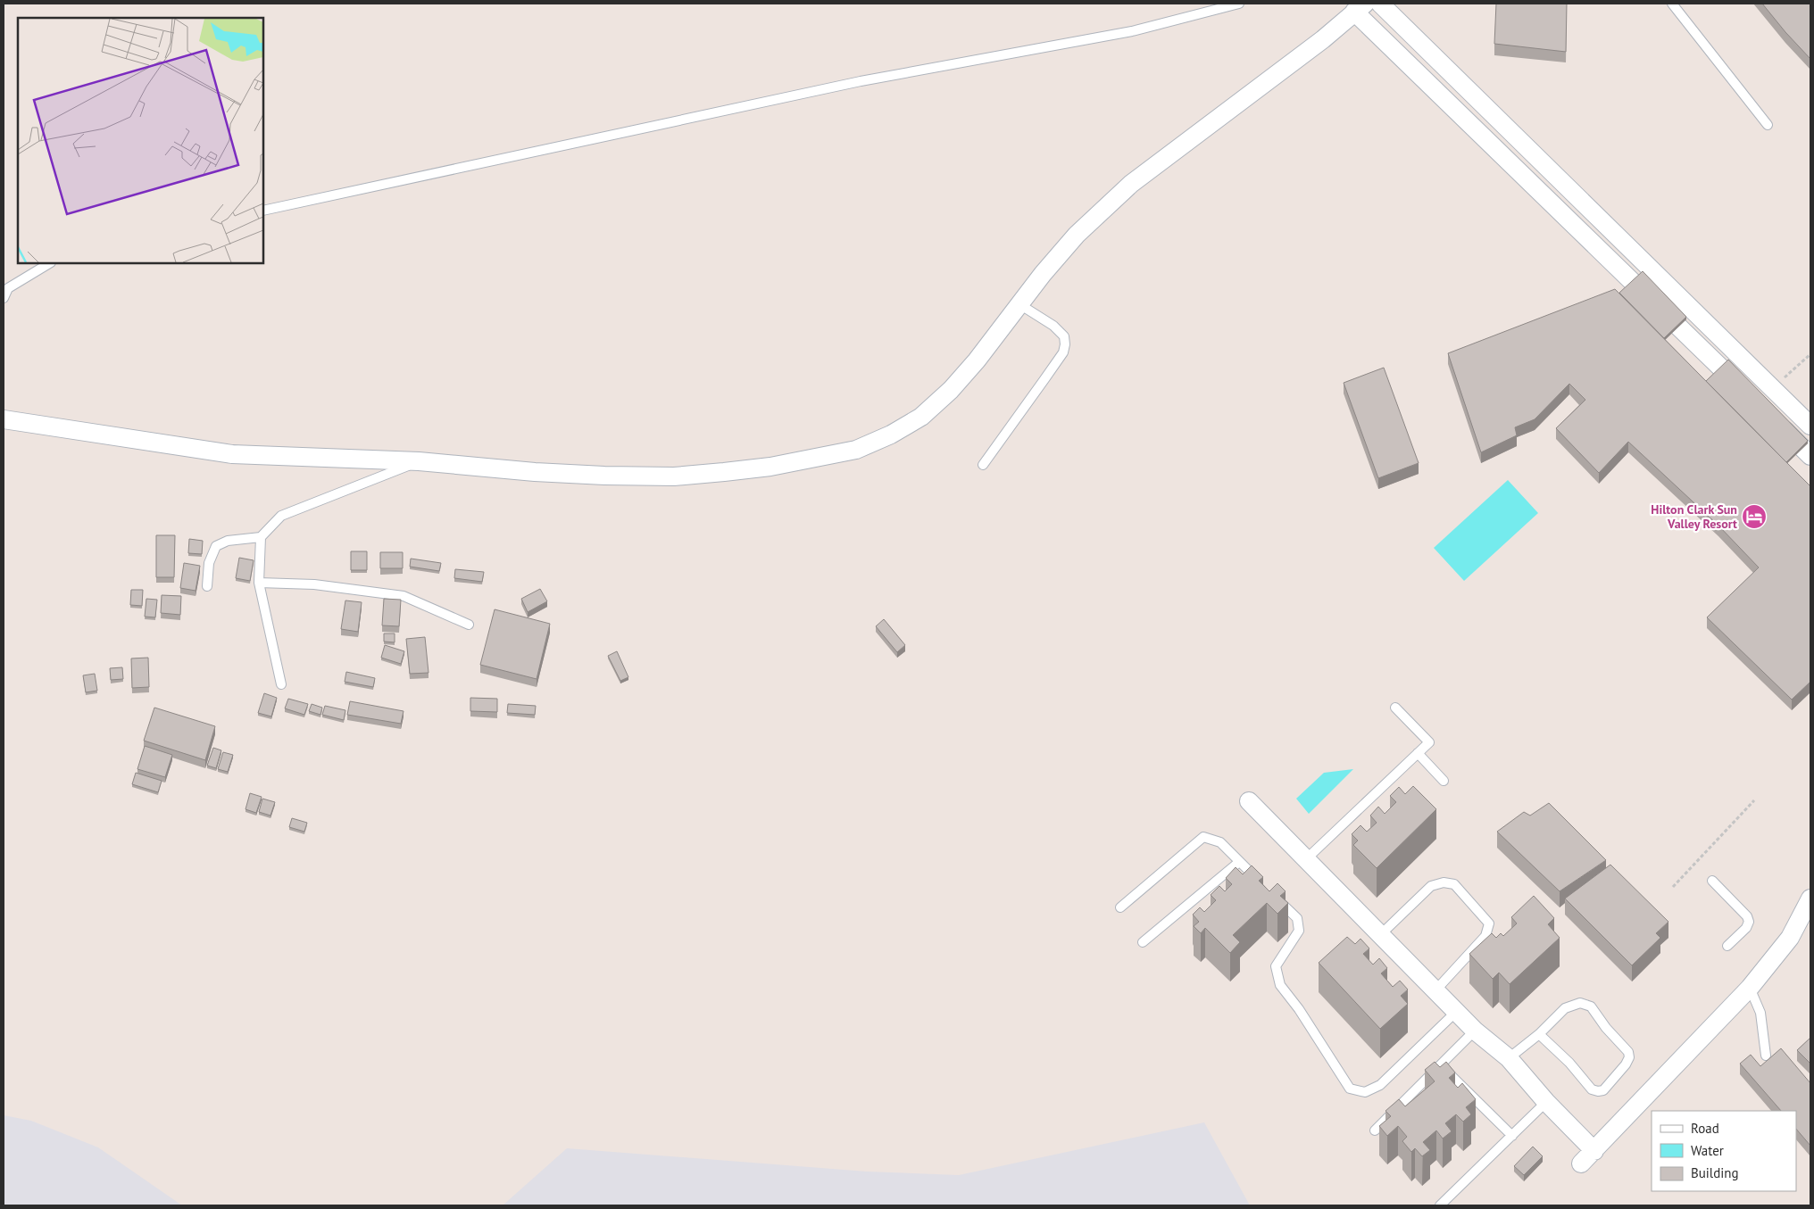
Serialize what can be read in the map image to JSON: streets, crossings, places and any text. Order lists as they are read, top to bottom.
{
  "places": {
    "hotel": ["Hilton Clark Sun Valley Resort"]
  },
  "legend": ["Road", "Water", "Building"]
}
